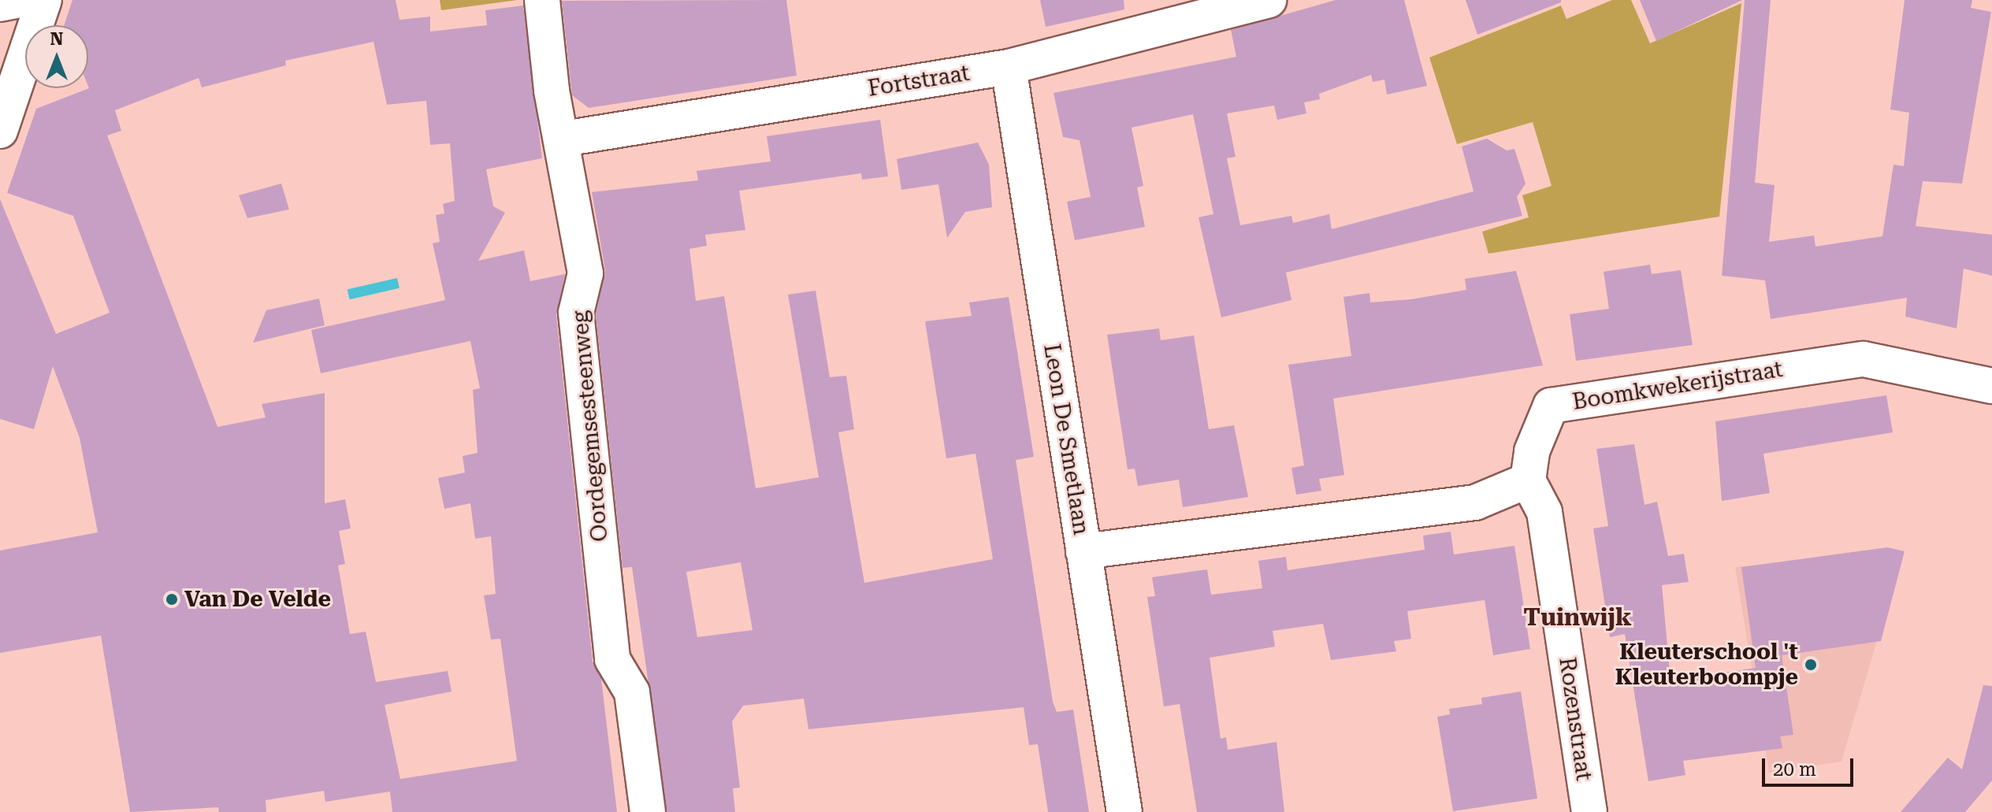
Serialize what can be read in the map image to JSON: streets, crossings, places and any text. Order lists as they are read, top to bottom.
{
  "streets": {
    "street": [
      "Fortstraat",
      "Boomkwekerijstraat",
      "Oordegemsesteenweg",
      "Leon De Smetlaan",
      "Rozenstraat"
    ]
  },
  "crossings": [
    ["Fortstraat", "Oordegemsesteenweg"],
    ["Fortstraat", "Leon De Smetlaan"],
    ["Boomkwekerijstraat", "Rozenstraat"]
  ],
  "districts": ["Tuinwijk"],
  "places": ["Van De Velde", "Kleuterschool 't Kleuterboompje"],
  "scale_bar": "20 m",
  "north": "top"
}
